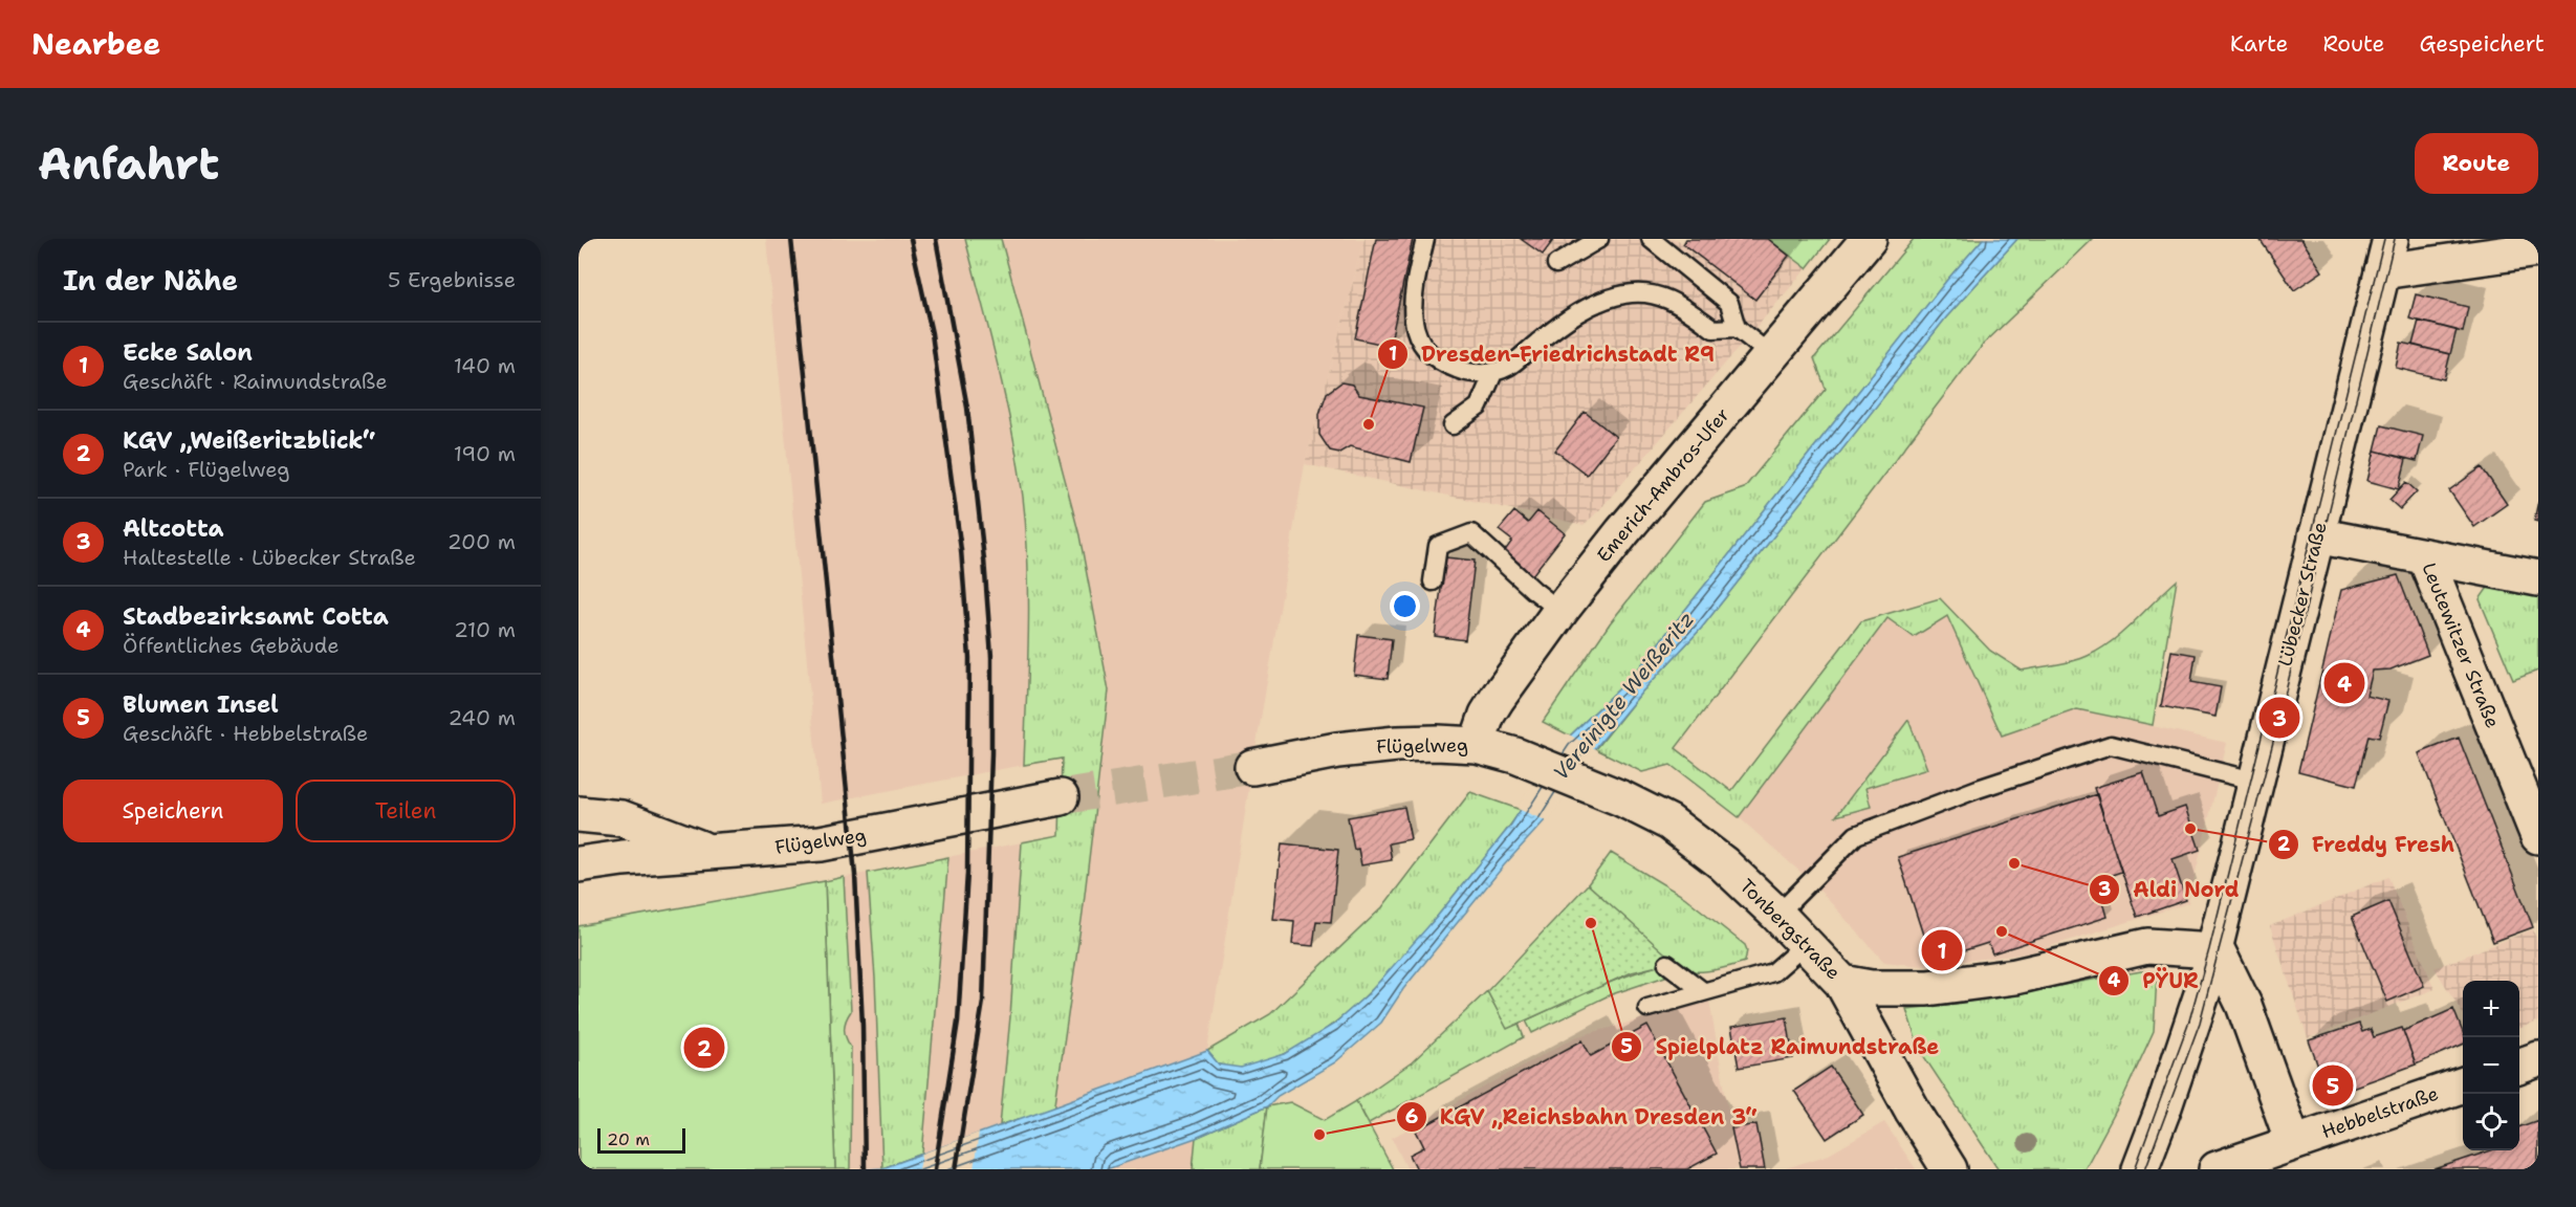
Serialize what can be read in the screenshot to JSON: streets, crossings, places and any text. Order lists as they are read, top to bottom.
{
  "streets": {
    "main road": [
      "Emerich-Ambros-Ufer",
      "Lübecker Straße",
      "Leutewitzer Straße",
      "Flügelweg",
      "Tonbergstraße",
      "Hebbelstraße"
    ]
  },
  "crossings": [
    ["Emerich-Ambros-Ufer", "Flügelweg"],
    ["Lübecker Straße", "Leutewitzer Straße"],
    ["Flügelweg", "Tonbergstraße"]
  ],
  "water": ["Vereinigte Weißeritz"],
  "places": [
    "Dresden-Friedrichstadt R9",
    "Freddy Fresh",
    "Aldi Nord",
    "Spielplatz Raimundstraße",
    "PŸUR",
    "KGV „Reichsbahn Dresden 3“"
  ],
  "scale_bar": "20 m",
  "page": {
    "header": "Nearbee",
    "nav": ["Karte", "Route", "Gespeichert"],
    "buttons": [
      "Route",
      ["Speichern", "Teilen"]
    ],
    "title": "Anfahrt",
    "heading": ["In der Nähe", "5 Ergebnisse"],
    "list": [
      {
        "mark": "1",
        "name": "Ecke Salon",
        "note": "Geschäft · Raimundstraße",
        "value": "140 m"
      },
      {
        "mark": "2",
        "name": "KGV „Weißeritzblick“",
        "note": "Park · Flügelweg",
        "value": "190 m"
      },
      {
        "mark": "3",
        "name": "Altcotta",
        "note": "Haltestelle · Lübecker Straße",
        "value": "200 m"
      },
      {
        "mark": "4",
        "name": "Stadbezirksamt Cotta",
        "note": "Öffentliches Gebäude",
        "value": "210 m"
      },
      {
        "mark": "5",
        "name": "Blumen Insel",
        "note": "Geschäft · Hebbelstraße",
        "value": "240 m"
      }
    ],
    "pins": [
      "4",
      "3",
      "1",
      "2",
      "5"
    ],
    "map_buttons": ["+", "−"],
    "scale": "20 m"
  }
}
